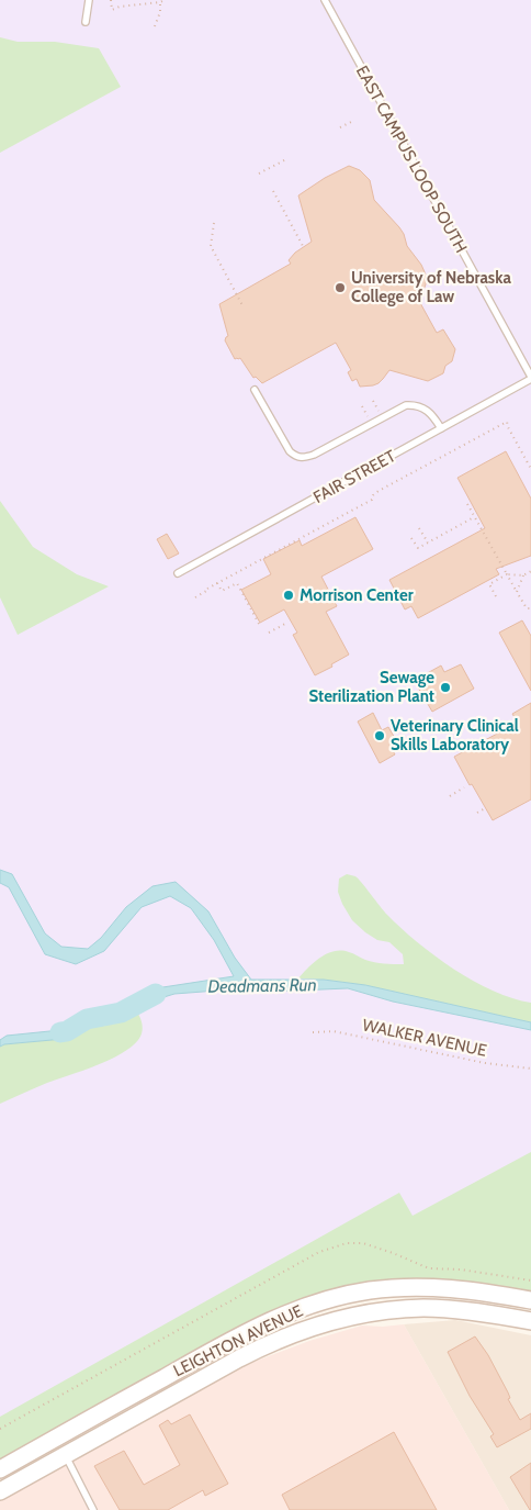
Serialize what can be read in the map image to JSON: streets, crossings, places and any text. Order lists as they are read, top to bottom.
{
  "streets": {
    "main road": ["LEIGHTON AVENUE"],
    "lane": ["EAST CAMPUS LOOP SOUTH", "FAIR STREET"],
    "path": ["WALKER AVENUE"]
  },
  "crossings": [
    ["EAST CAMPUS LOOP SOUTH", "FAIR STREET"]
  ],
  "water": ["Deadmans Run"],
  "places": [
    "University of Nebraska College of Law",
    "Morrison Center",
    "Sewage Sterilization Plant",
    "Veterinary Clinical Skills Laboratory"
  ]
}
